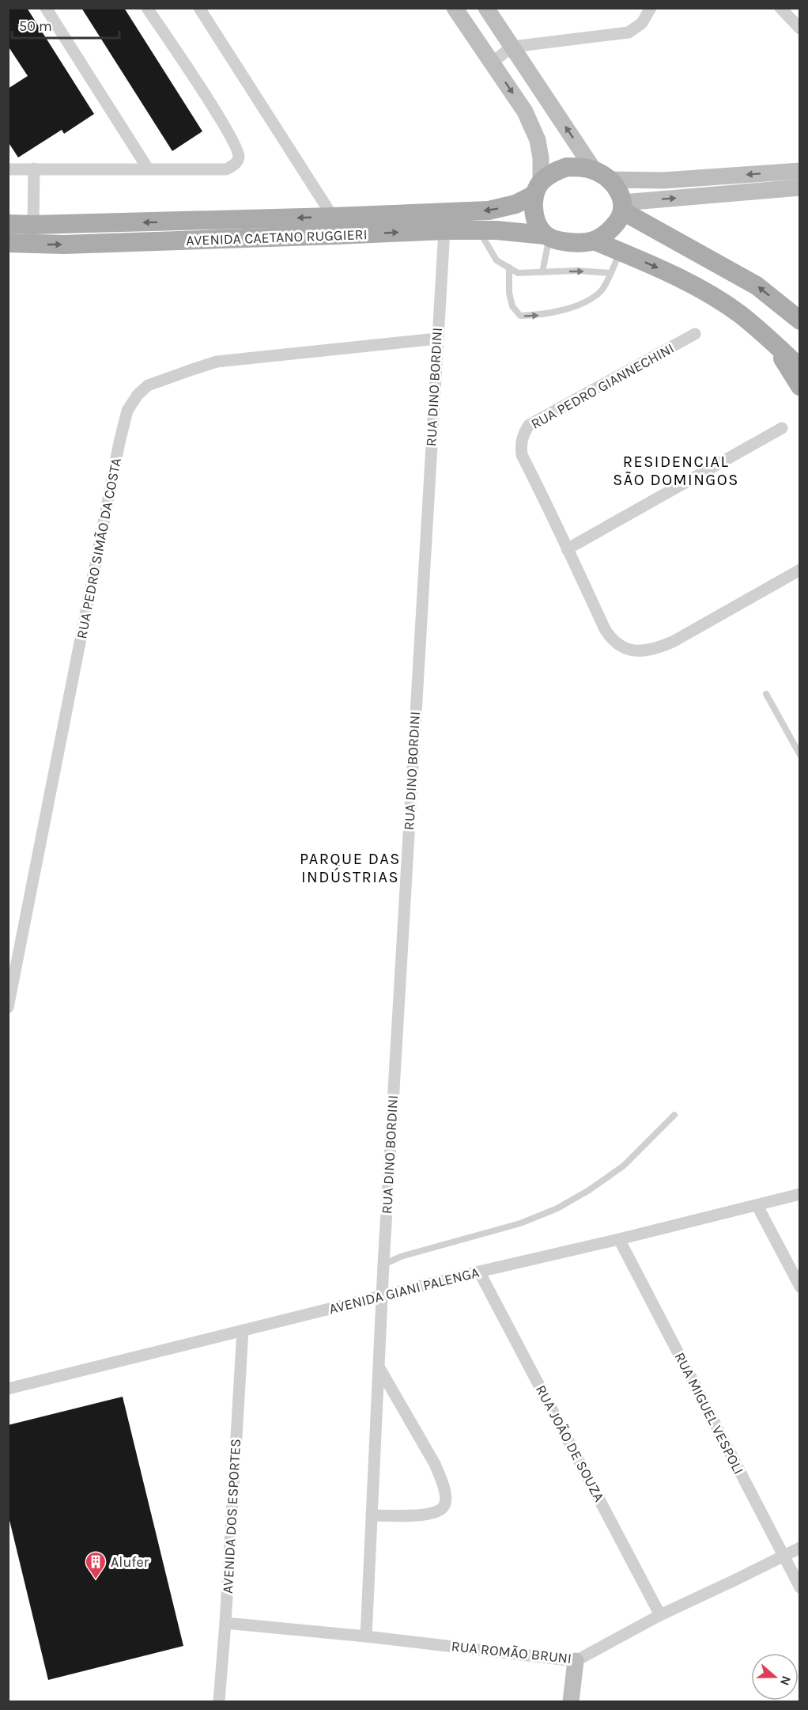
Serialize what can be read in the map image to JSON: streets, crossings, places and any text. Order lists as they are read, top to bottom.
{
  "streets": {
    "main road": ["AVENIDA CAETANO RUGGIERI"],
    "street": [
      "RUA PEDRO GIANNECHINI",
      "RUA DINO BORDINI",
      "RUA PEDRO SIMÃO DA COSTA",
      "AVENIDA GIANI PALENGA",
      "RUA MIGUEL VESPOLI",
      "RUA JOÃO DE SOUZA",
      "AVENIDA DOS ESPORTES",
      "RUA ROMÃO BRUNI"
    ]
  },
  "crossings": [
    ["AVENIDA CAETANO RUGGIERI", "RUA DINO BORDINI"],
    ["RUA DINO BORDINI", "RUA PEDRO SIMÃO DA COSTA"],
    ["RUA DINO BORDINI", "AVENIDA GIANI PALENGA"],
    ["RUA DINO BORDINI", "RUA ROMÃO BRUNI"],
    ["AVENIDA GIANI PALENGA", "RUA MIGUEL VESPOLI"],
    ["AVENIDA GIANI PALENGA", "RUA JOÃO DE SOUZA"],
    ["AVENIDA GIANI PALENGA", "AVENIDA DOS ESPORTES"],
    ["RUA MIGUEL VESPOLI", "RUA ROMÃO BRUNI"],
    ["RUA JOÃO DE SOUZA", "RUA ROMÃO BRUNI"],
    ["AVENIDA DOS ESPORTES", "RUA ROMÃO BRUNI"]
  ],
  "districts": ["RESIDENCIAL SÃO DOMINGOS", "PARQUE DAS INDÚSTRIAS"],
  "places": {
    "building": ["Alufer"]
  },
  "scale_bar": "50 m",
  "north": "right"
}
